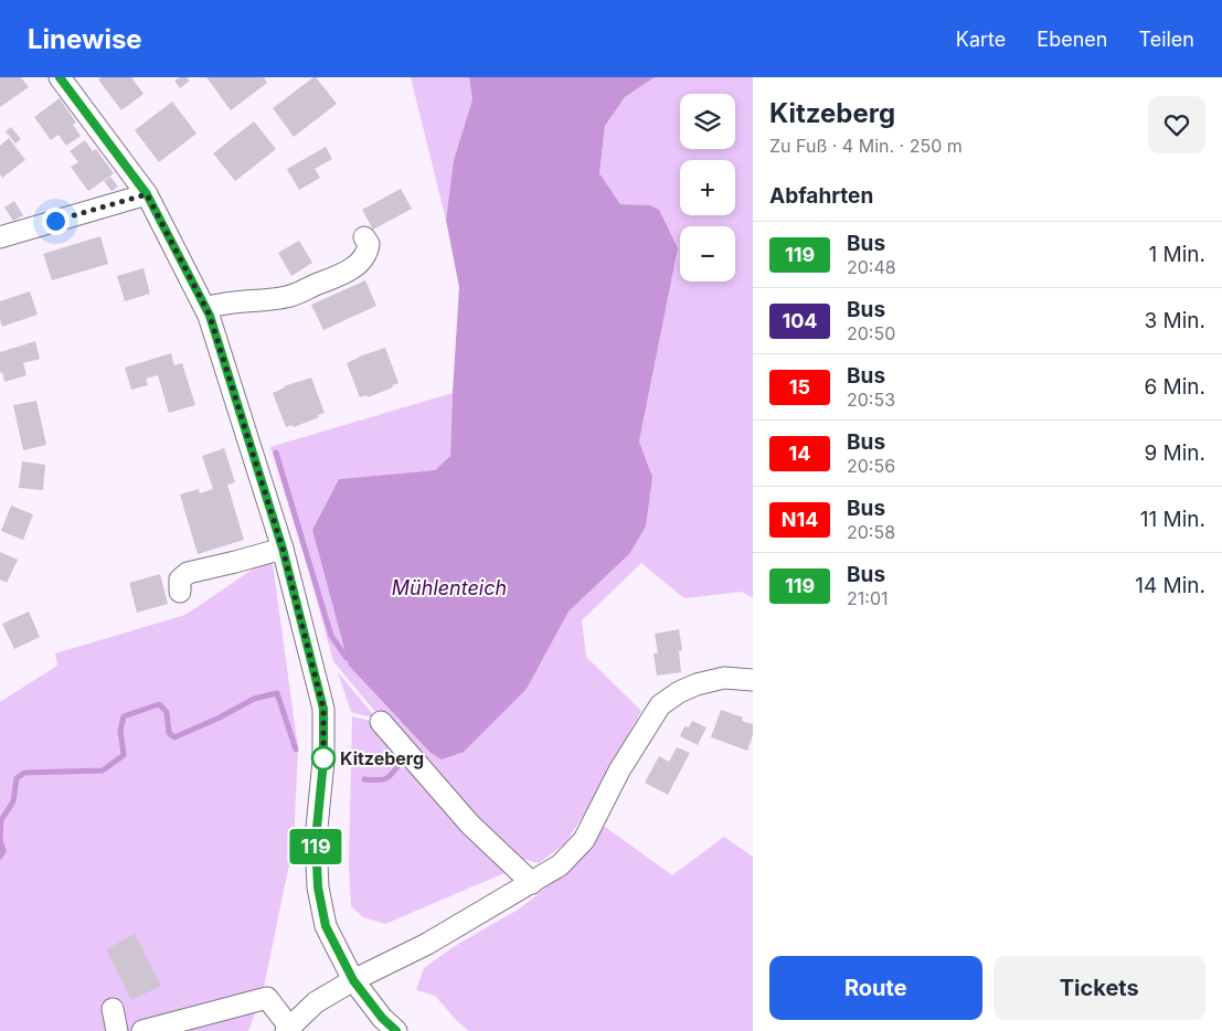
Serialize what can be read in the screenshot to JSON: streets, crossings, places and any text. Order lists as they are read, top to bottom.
{
  "water": ["Mühlenteich"],
  "places": ["Kitzeberg"],
  "lines": ["bus line 119"],
  "page": {
    "header": "Linewise",
    "nav": ["Karte", "Ebenen", "Teilen"],
    "on_map": "119",
    "heading": [
      ["Kitzeberg", "Zu Fuß · 4 Min. · 250 m"],
      "Abfahrten"
    ],
    "map_buttons": ["+", "−"],
    "list": [
      {
        "mark": "119",
        "name": "Bus",
        "note": "20:48",
        "value": "1 Min."
      },
      {
        "mark": "104",
        "name": "Bus",
        "note": "20:50",
        "value": "3 Min."
      },
      {
        "mark": "15",
        "name": "Bus",
        "note": "20:53",
        "value": "6 Min."
      },
      {
        "mark": "14",
        "name": "Bus",
        "note": "20:56",
        "value": "9 Min."
      },
      {
        "mark": "N14",
        "name": "Bus",
        "note": "20:58",
        "value": "11 Min."
      },
      {
        "mark": "119",
        "name": "Bus",
        "note": "21:01",
        "value": "14 Min."
      }
    ],
    "buttons": ["Route", "Tickets"]
  }
}
